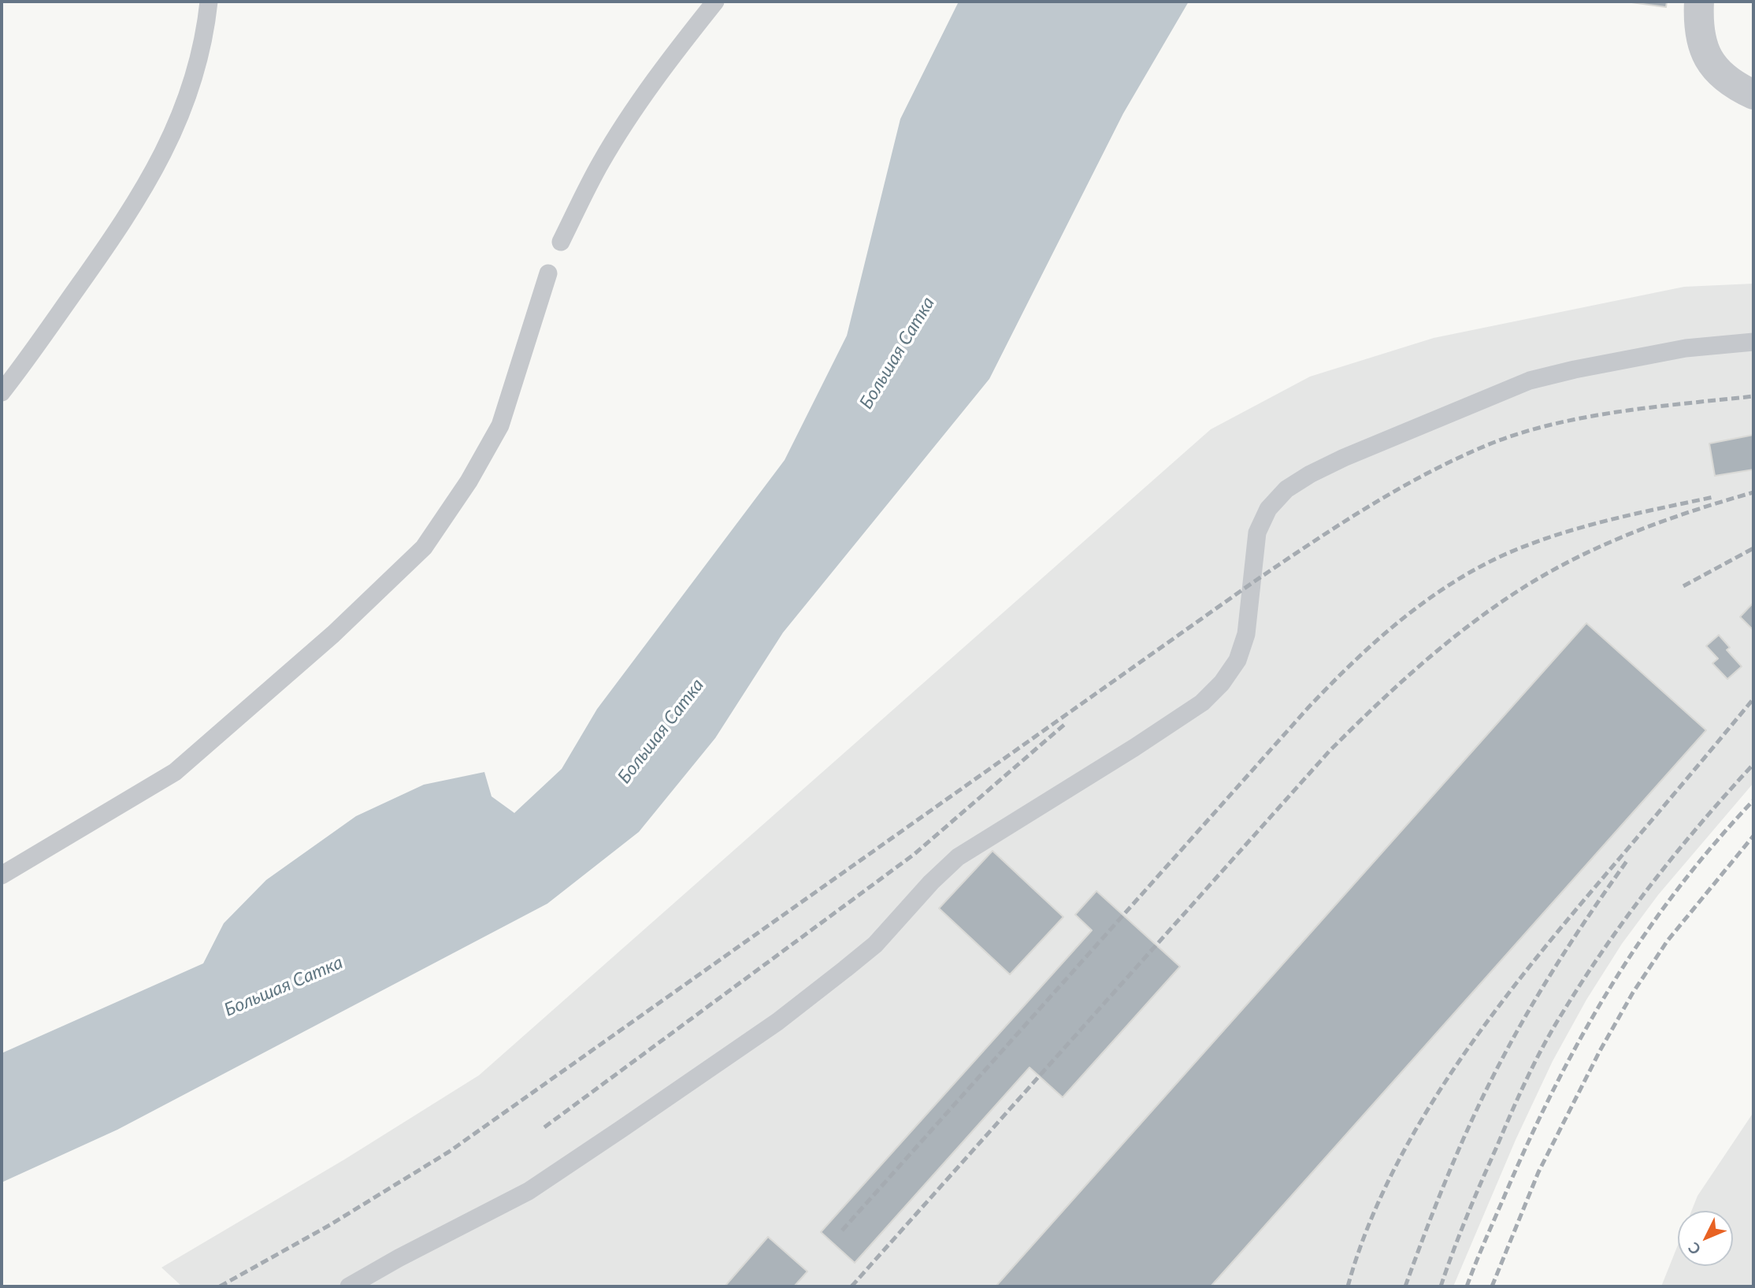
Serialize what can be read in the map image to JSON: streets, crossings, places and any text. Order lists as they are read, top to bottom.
{
  "water": ["Большая Сатка"],
  "north": "bottom left"
}
